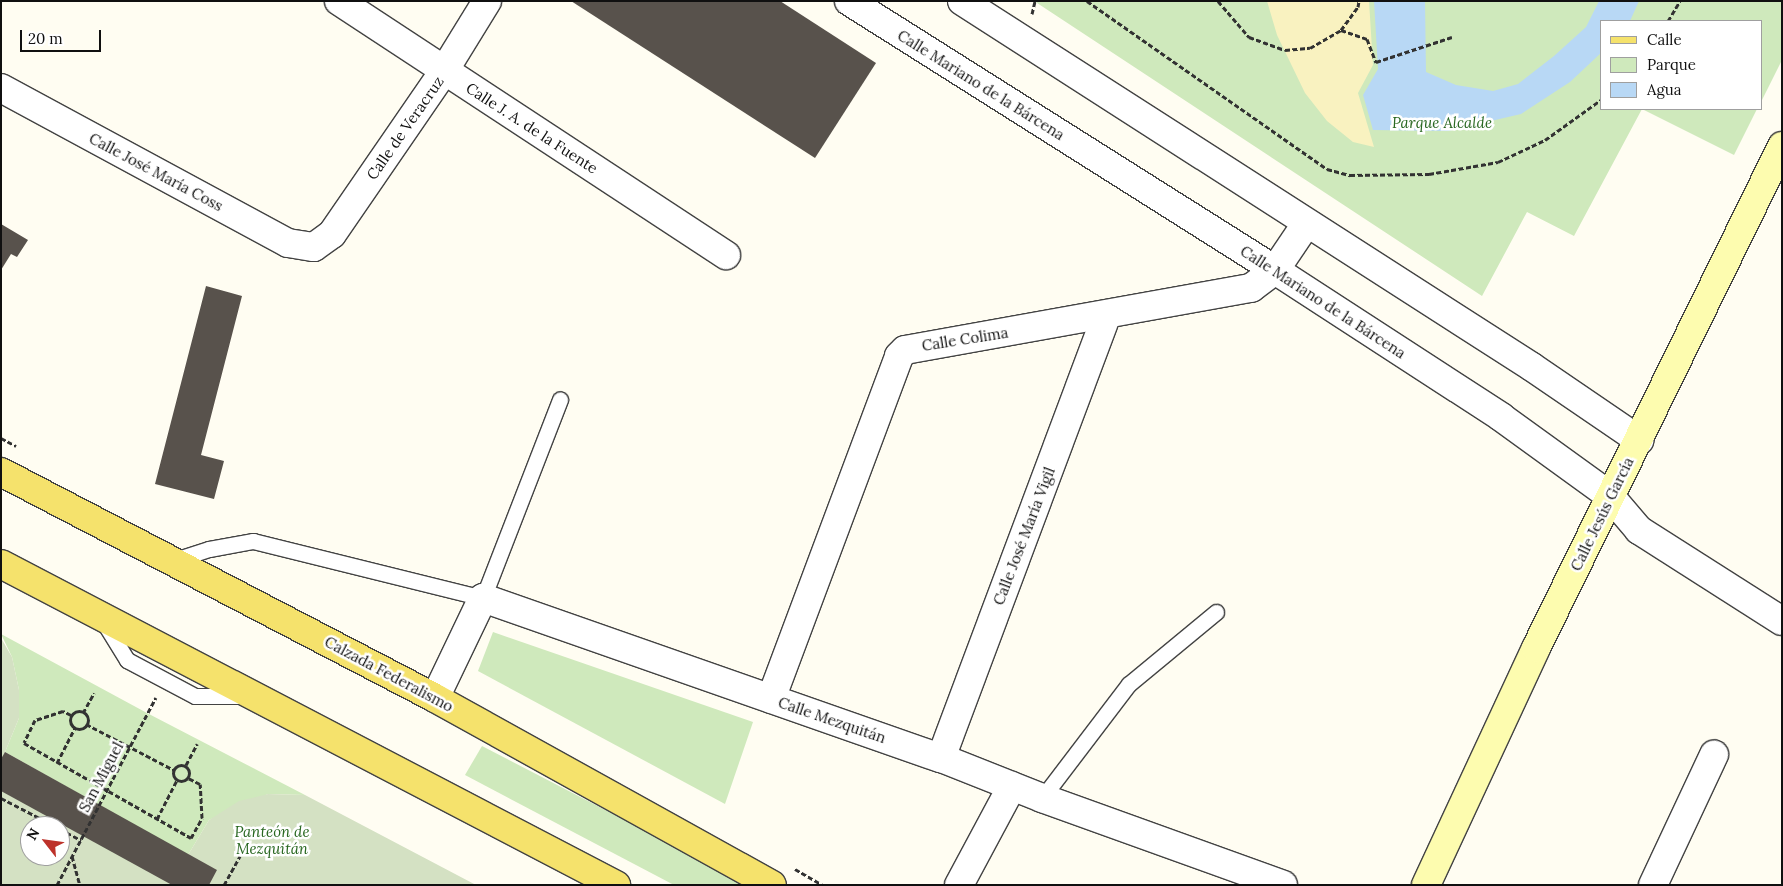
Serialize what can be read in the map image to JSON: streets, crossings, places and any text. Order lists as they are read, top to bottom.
{
  "streets": {
    "main road": ["Calzada Federalismo"],
    "street": [
      "Calle Mariano de la Bárcena",
      "Calle de Veracruz",
      "Calle J. A. de la Fuente",
      "Calle José María Coss",
      "Calle Colima",
      "Calle Jesús García",
      "Calle José María Vigil",
      "Calle Mezquitán"
    ],
    "path": ["San Miguel"]
  },
  "crossings": [
    ["Calle Mariano de la Bárcena", "Calle Colima"],
    ["Calle Mariano de la Bárcena", "Calle Jesús García"],
    ["Calle de Veracruz", "Calle J. A. de la Fuente"],
    ["Calle de Veracruz", "Calle José María Coss"],
    ["Calle Colima", "Calle José María Vigil"],
    ["Calle Colima", "Calle Mezquitán"],
    ["Calle José María Vigil", "Calle Mezquitán"]
  ],
  "parks": ["Parque Alcalde", "Panteón de Mezquitán"],
  "legend": ["Calle", "Parque", "Agua"],
  "scale_bar": "20 m",
  "north": "top left"
}
